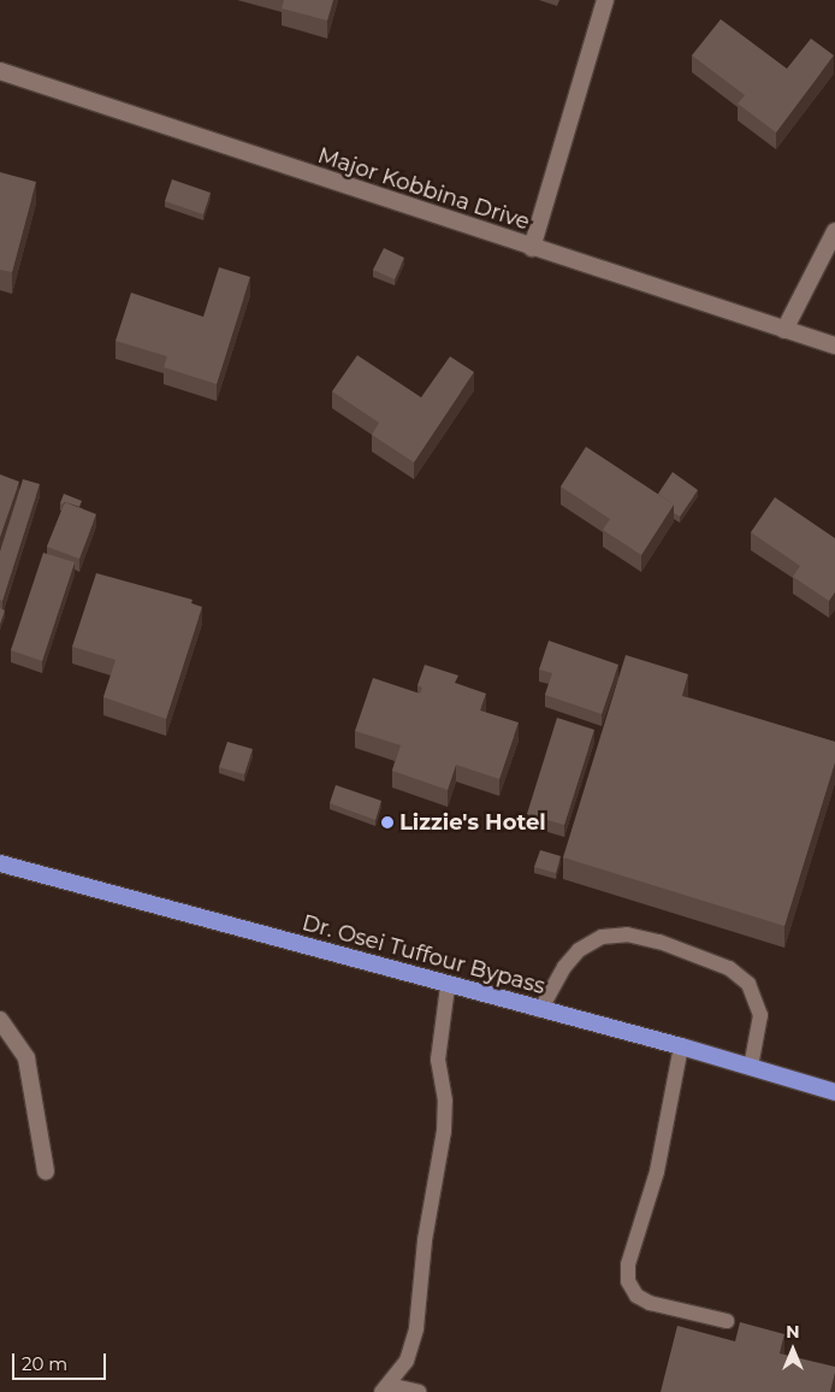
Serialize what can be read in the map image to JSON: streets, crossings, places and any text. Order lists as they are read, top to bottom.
{
  "streets": {
    "highway": ["Dr. Osei Tuffour Bypass"],
    "street": ["Major Kobbina Drive"]
  },
  "places": ["Lizzie's Hotel"],
  "scale_bar": "20 m",
  "north": "top"
}
